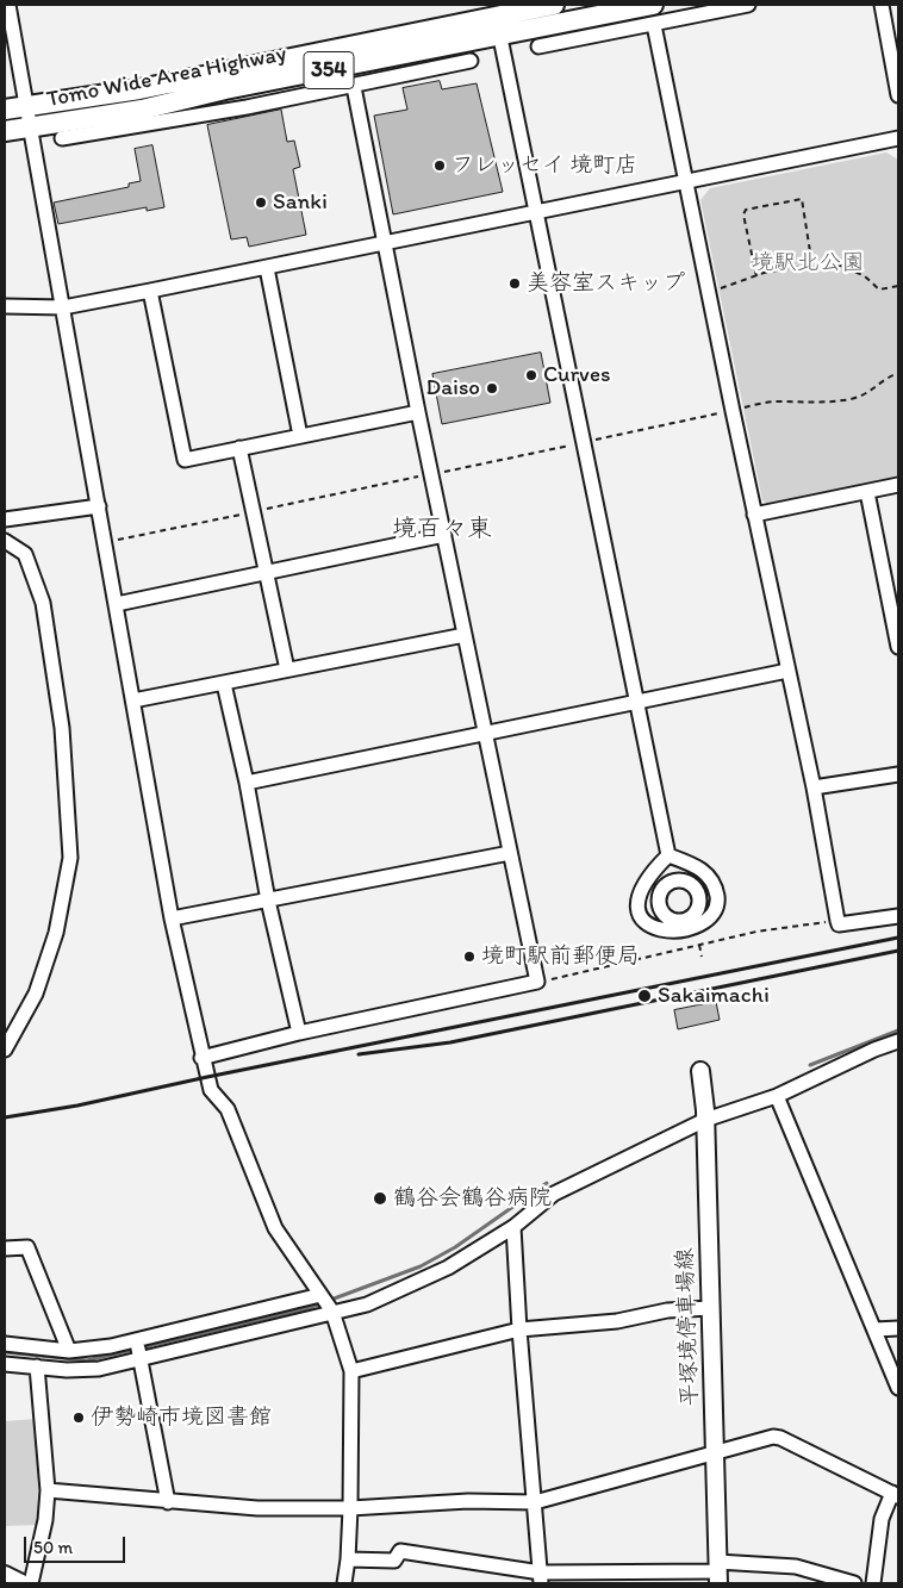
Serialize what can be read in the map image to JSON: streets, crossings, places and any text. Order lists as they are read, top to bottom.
{
  "streets": {
    "highway": ["354", "Tomo Wide Area Highway"],
    "main road": ["平塚境停車場線"]
  },
  "districts": ["境百々東"],
  "parks": ["境駅北公園"],
  "places": [
    "フレッセイ 境町店",
    "Sanki",
    "美容室スキップ",
    "Curves",
    "Daiso",
    "境町駅前郵便局",
    "Sakaimachi",
    "鶴谷会鶴谷病院",
    "伊勢崎市境図書館"
  ],
  "scale_bar": "50 m"
}
